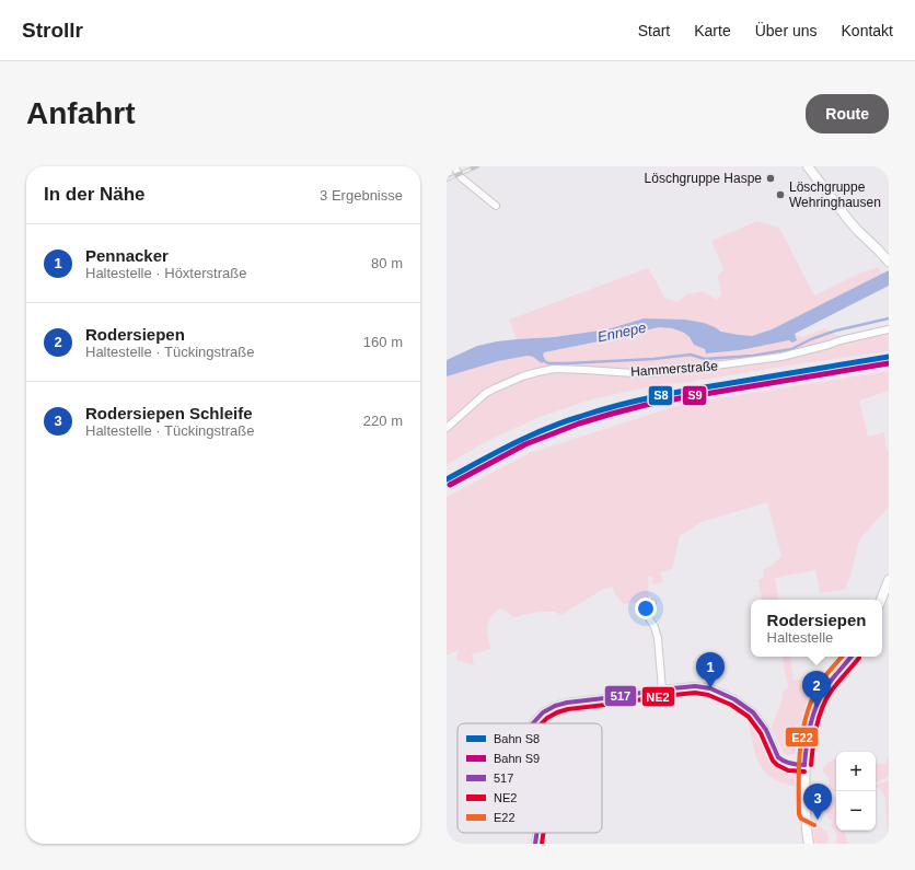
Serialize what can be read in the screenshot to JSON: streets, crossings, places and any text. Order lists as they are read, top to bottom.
{
  "streets": {
    "street": ["Hammerstraße"]
  },
  "water": ["Ennepe"],
  "places": ["Löschgruppe Haspe", "Löschgruppe Wehringhausen"],
  "lines": [
    "rail line S8",
    "rail line S9",
    "transit line 517",
    "transit line E22",
    "transit line NE2"
  ],
  "legend": [
    "Bahn S8",
    "Bahn S9",
    "517",
    "NE2",
    "E22"
  ],
  "page": {
    "header": "Strollr",
    "nav": [
      "Start",
      "Karte",
      "Über uns",
      "Kontakt"
    ],
    "buttons": "Route",
    "title": "Anfahrt",
    "heading": ["In der Nähe", "3 Ergebnisse"],
    "list": [
      {
        "mark": "1",
        "name": "Pennacker",
        "note": "Haltestelle · Höxterstraße",
        "value": "80 m"
      },
      {
        "mark": "2",
        "name": "Rodersiepen",
        "note": "Haltestelle · Tückingstraße",
        "value": "160 m"
      },
      {
        "mark": "3",
        "name": "Rodersiepen Schleife",
        "note": "Haltestelle · Tückingstraße",
        "value": "220 m"
      }
    ],
    "popup": ["Rodersiepen", "Haltestelle"],
    "pins": ["1", "2", "3"],
    "map_buttons": ["+", "−"]
  }
}
